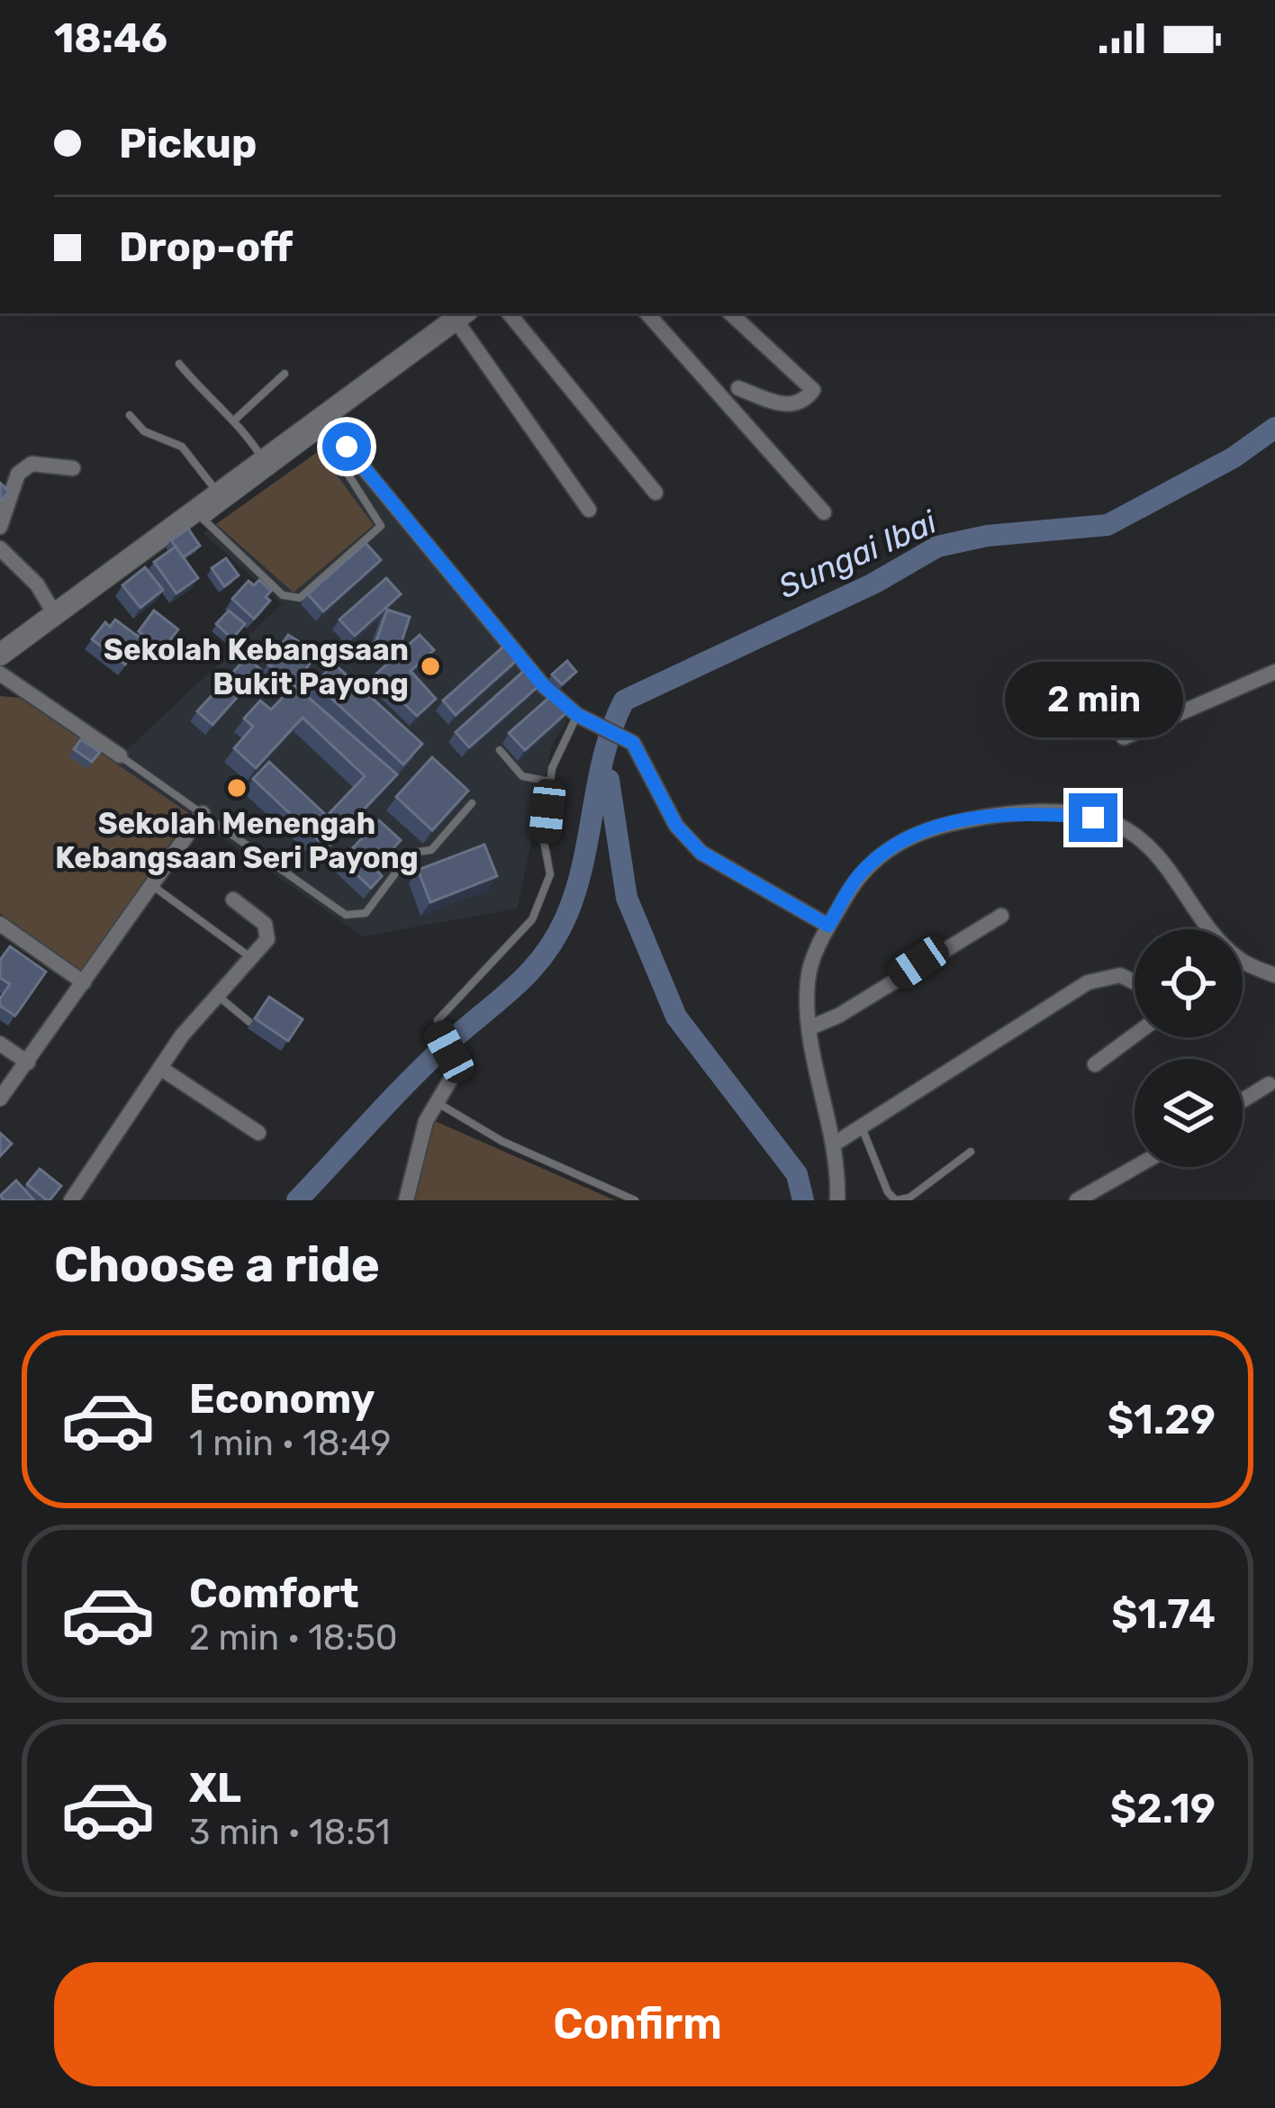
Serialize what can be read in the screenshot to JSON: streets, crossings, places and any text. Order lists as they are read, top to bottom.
{
  "water": ["Sungai Ibai"],
  "places": ["Sekolah Kebangsaan Bukit Payong", "Sekolah Menengah Kebangsaan Seri Payong"],
  "page": {
    "status": "18:46",
    "banner": ["Pickup", "Drop-off"],
    "bubble": "2 min",
    "heading": "Choose a ride",
    "list": [
      {
        "name": "Economy",
        "note": "1 min · 18:49",
        "value": "$1.29"
      },
      {
        "name": "Comfort",
        "note": "2 min · 18:50",
        "value": "$1.74"
      },
      {
        "name": "XL",
        "note": "3 min · 18:51",
        "value": "$2.19"
      }
    ],
    "buttons": "Confirm"
  }
}
